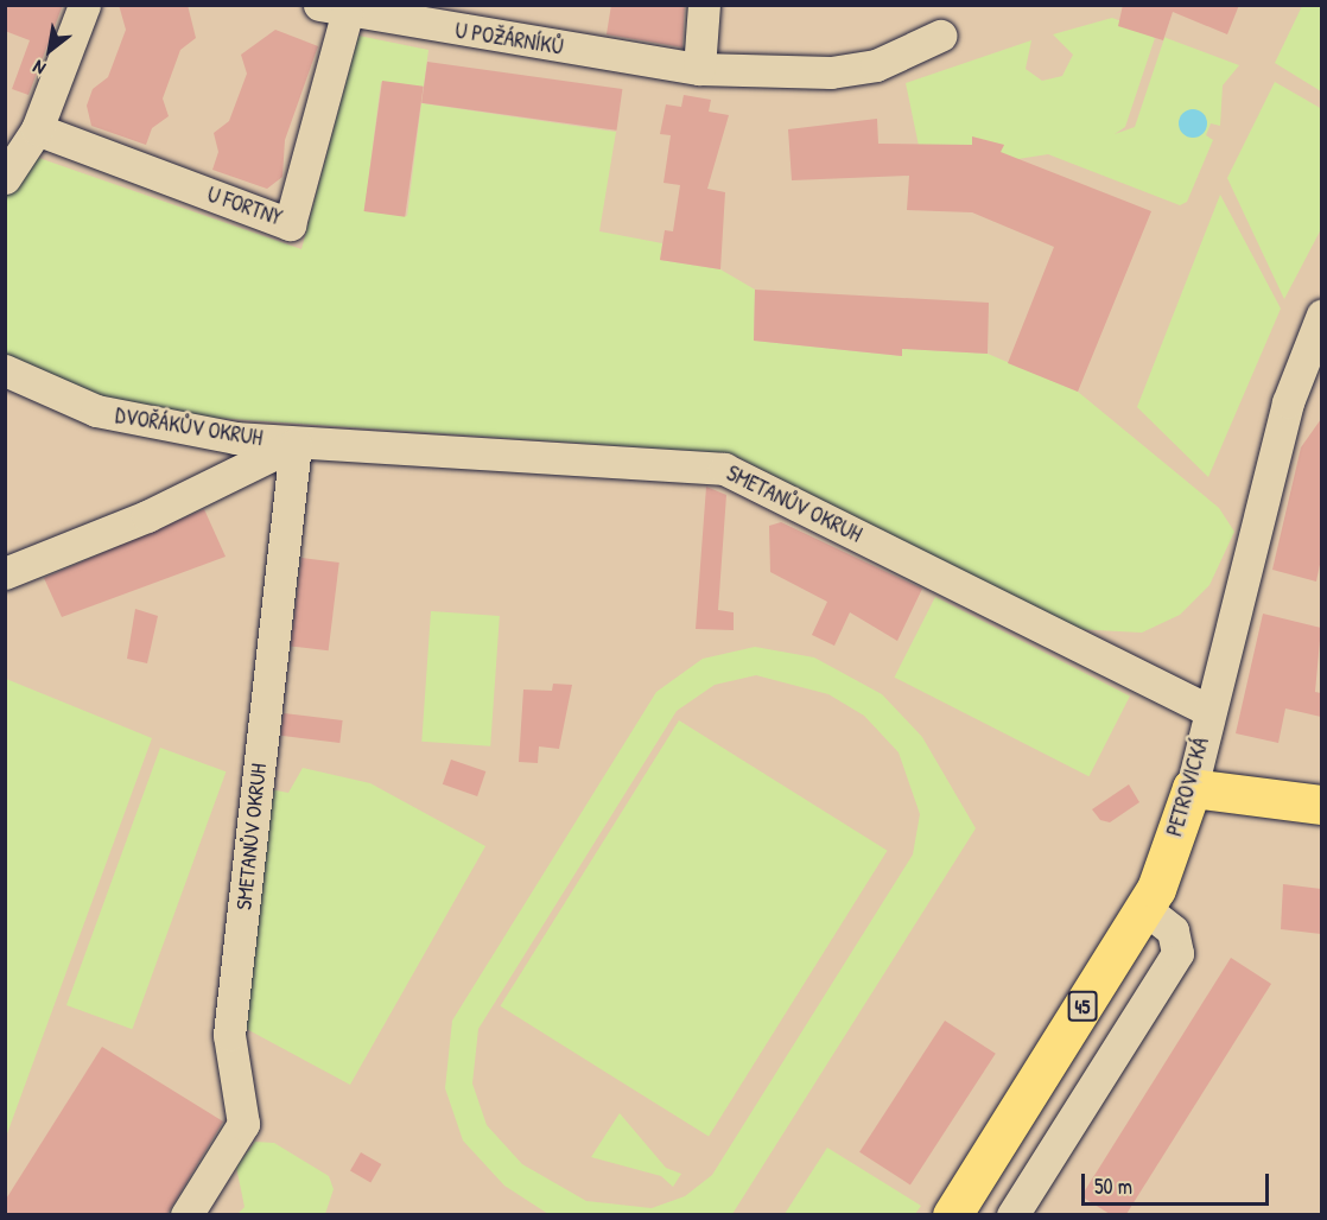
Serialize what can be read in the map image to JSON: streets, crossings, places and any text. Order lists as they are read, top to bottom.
{
  "streets": {
    "main road": ["PETROVICKÁ", "45"],
    "street": [
      "U POŽÁRNÍKŮ",
      "U FORTNY",
      "DVOŘÁKŮV OKRUH",
      "SMETANŮV OKRUH"
    ]
  },
  "crossings": [
    ["U POŽÁRNÍKŮ", "U FORTNY"],
    ["DVOŘÁKŮV OKRUH", "SMETANŮV OKRUH"],
    ["SMETANŮV OKRUH", "PETROVICKÁ"]
  ],
  "scale_bar": "50 m",
  "north": "bottom left"
}
